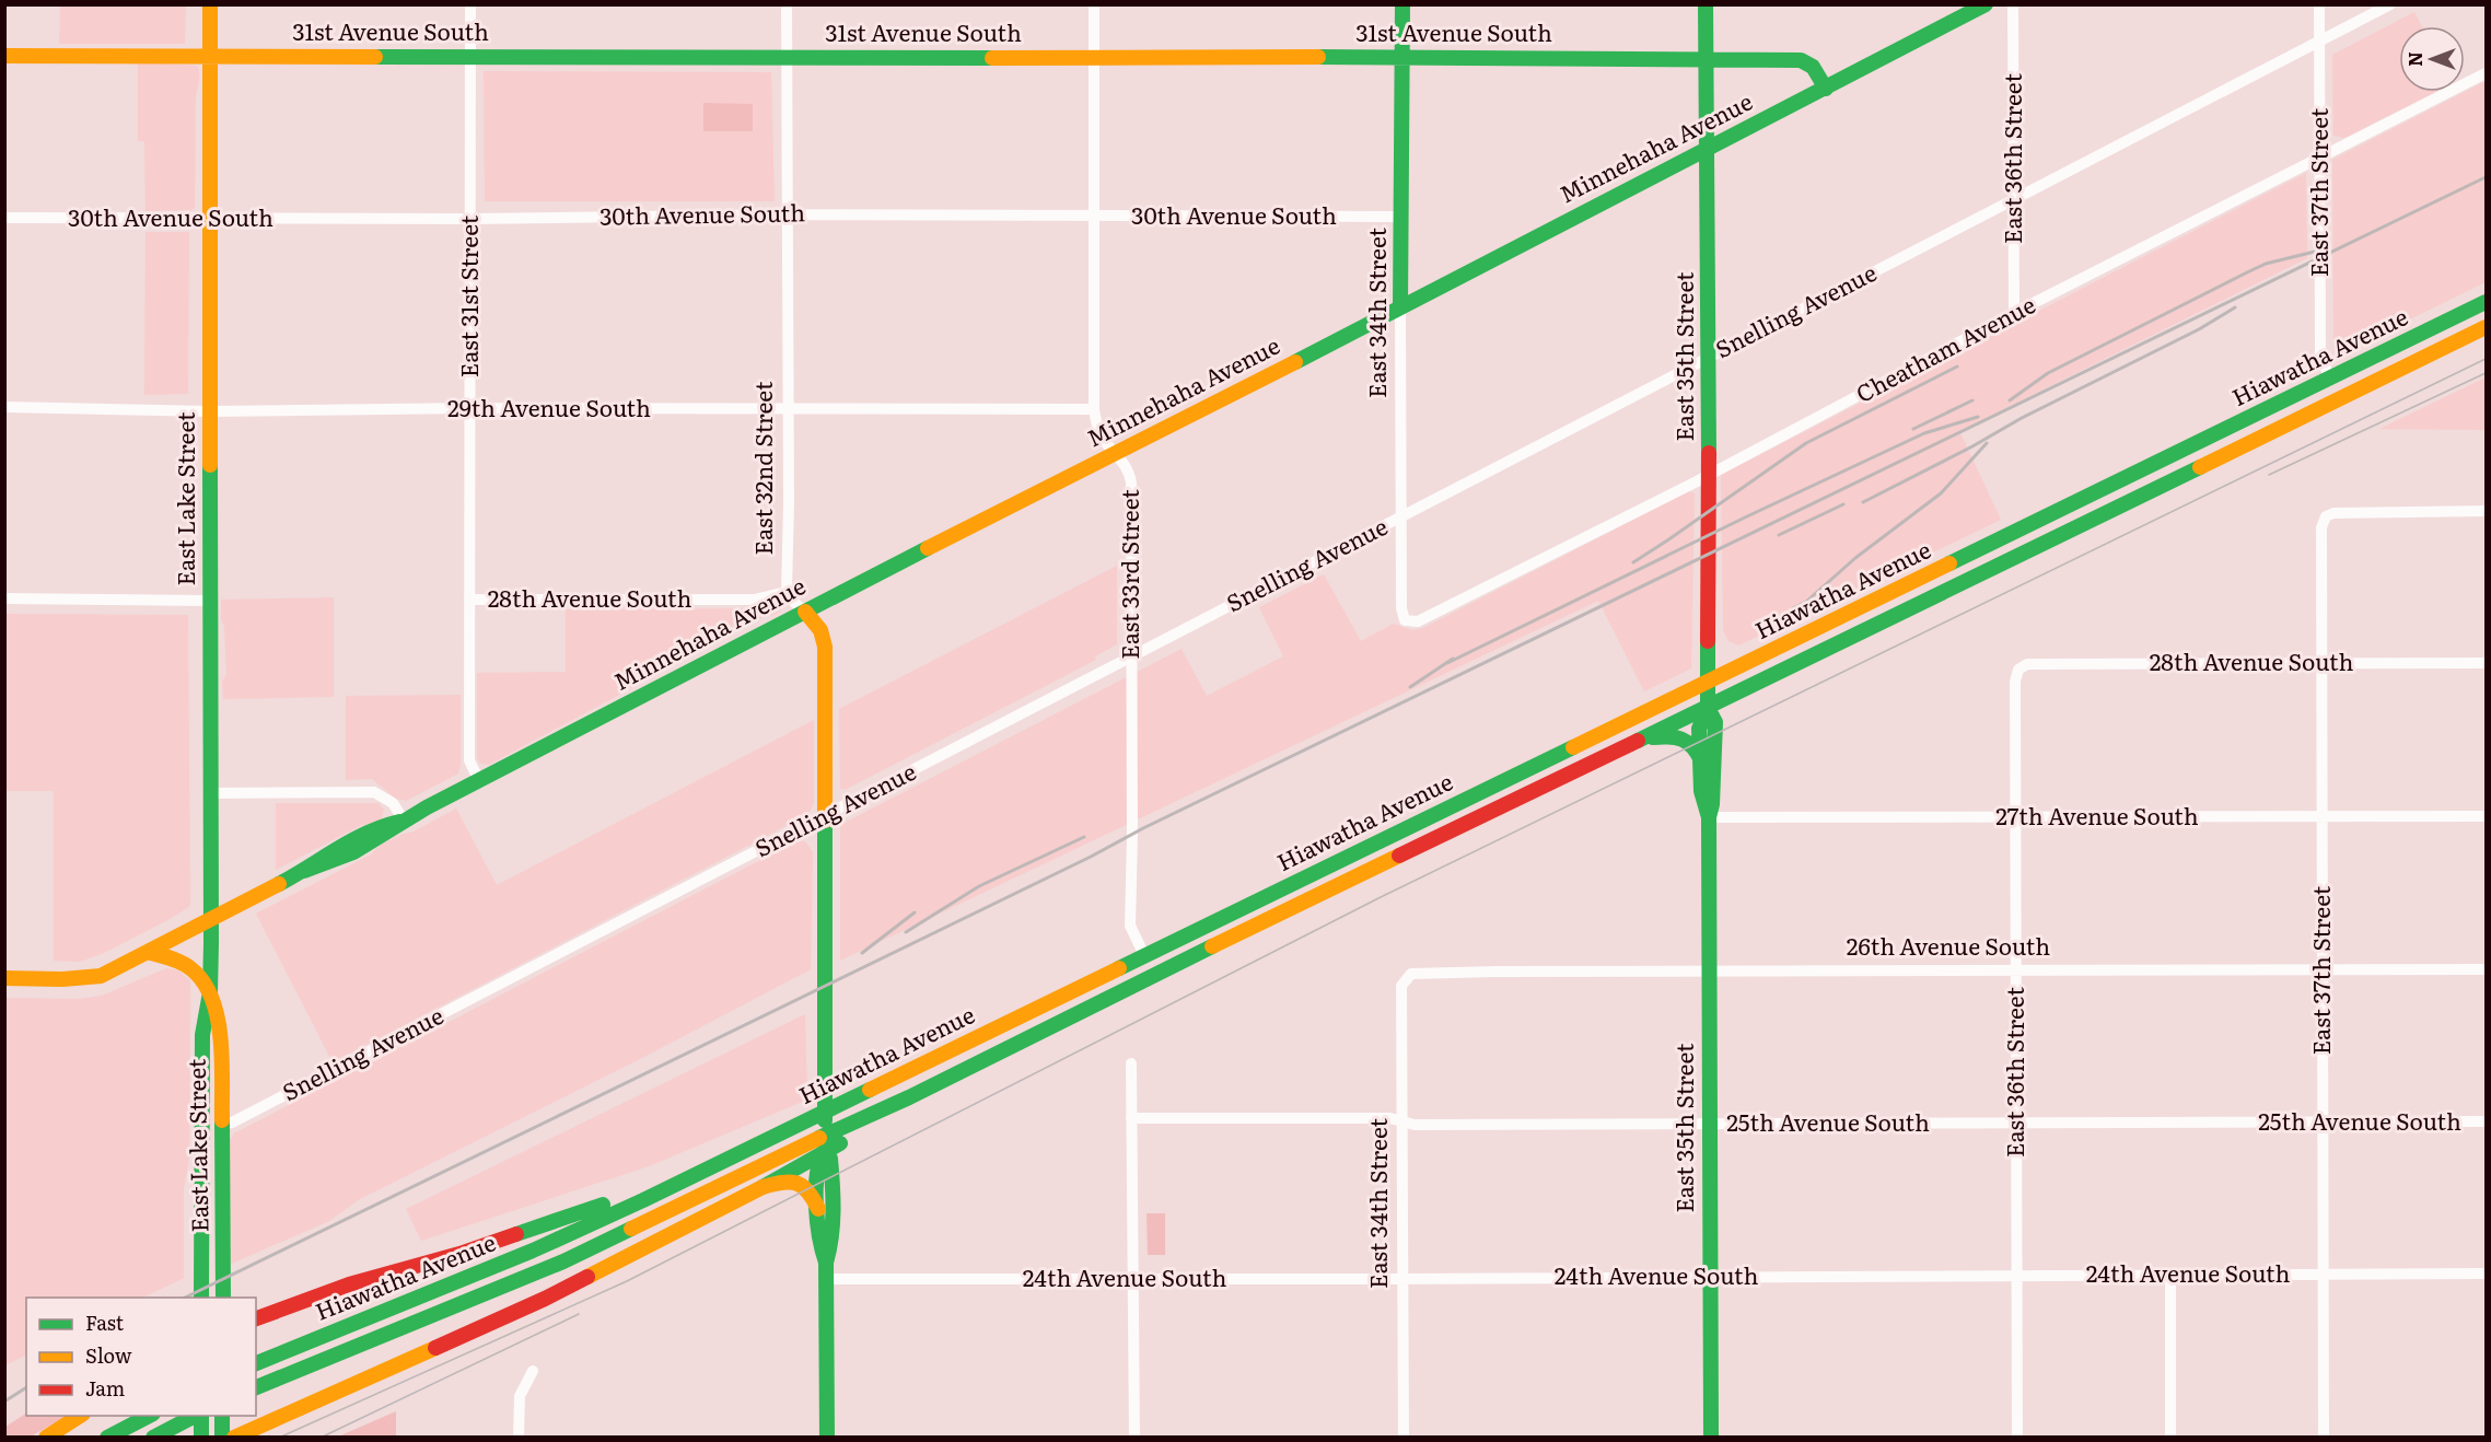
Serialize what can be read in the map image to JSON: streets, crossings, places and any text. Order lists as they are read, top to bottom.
{
  "streets": {
    "main road": [
      "31st Avenue South",
      "Minnehaha Avenue",
      "East 34th Street",
      "East 35th Street",
      "Hiawatha Avenue",
      "East Lake Street"
    ],
    "street": [
      "East 36th Street",
      "East 37th Street",
      "30th Avenue South",
      "East 31st Street",
      "Snelling Avenue",
      "Cheatham Avenue",
      "29th Avenue South",
      "East 32nd Street",
      "East 33rd Street",
      "28th Avenue South",
      "27th Avenue South",
      "26th Avenue South",
      "25th Avenue South",
      "24th Avenue South"
    ]
  },
  "crossings": [
    ["31st Avenue South", "Minnehaha Avenue"],
    ["31st Avenue South", "East 31st Street"],
    ["31st Avenue South", "East 34th Street"],
    ["31st Avenue South", "East 35th Street"],
    ["31st Avenue South", "East 32nd Street"],
    ["31st Avenue South", "East Lake Street"],
    ["31st Avenue South", "East 33rd Street"],
    ["Minnehaha Avenue", "East 31st Street"],
    ["Minnehaha Avenue", "East 34th Street"],
    ["Minnehaha Avenue", "East 35th Street"],
    ["Minnehaha Avenue", "East Lake Street"],
    ["Minnehaha Avenue", "East 33rd Street"],
    ["East 36th Street", "Snelling Avenue"],
    ["East 36th Street", "Cheatham Avenue"],
    ["East 36th Street", "28th Avenue South"],
    ["East 36th Street", "27th Avenue South"],
    ["East 36th Street", "26th Avenue South"],
    ["East 36th Street", "25th Avenue South"],
    ["East 36th Street", "24th Avenue South"],
    ["East 37th Street", "Snelling Avenue"],
    ["East 37th Street", "Cheatham Avenue"],
    ["East 37th Street", "Hiawatha Avenue"],
    ["East 37th Street", "28th Avenue South"],
    ["East 37th Street", "27th Avenue South"],
    ["East 37th Street", "26th Avenue South"],
    ["East 37th Street", "25th Avenue South"],
    ["East 37th Street", "24th Avenue South"],
    ["30th Avenue South", "East 31st Street"],
    ["30th Avenue South", "East 34th Street"],
    ["30th Avenue South", "East 32nd Street"],
    ["30th Avenue South", "East Lake Street"],
    ["30th Avenue South", "East 33rd Street"],
    ["East 31st Street", "29th Avenue South"],
    ["East 31st Street", "28th Avenue South"],
    ["Snelling Avenue", "East 34th Street"],
    ["Snelling Avenue", "East 35th Street"],
    ["Snelling Avenue", "East Lake Street"],
    ["Snelling Avenue", "East 33rd Street"],
    ["East 34th Street", "Cheatham Avenue"],
    ["East 34th Street", "26th Avenue South"],
    ["East 34th Street", "25th Avenue South"],
    ["East 34th Street", "24th Avenue South"],
    ["Cheatham Avenue", "East 35th Street"],
    ["East 35th Street", "Hiawatha Avenue"],
    ["East 35th Street", "27th Avenue South"],
    ["East 35th Street", "26th Avenue South"],
    ["East 35th Street", "25th Avenue South"],
    ["East 35th Street", "24th Avenue South"],
    ["Hiawatha Avenue", "East 33rd Street"],
    ["29th Avenue South", "East 32nd Street"],
    ["29th Avenue South", "East Lake Street"],
    ["29th Avenue South", "East 33rd Street"],
    ["East 32nd Street", "28th Avenue South"]
  ],
  "legend": ["Fast", "Slow", "Jam"],
  "north": "left"
}
